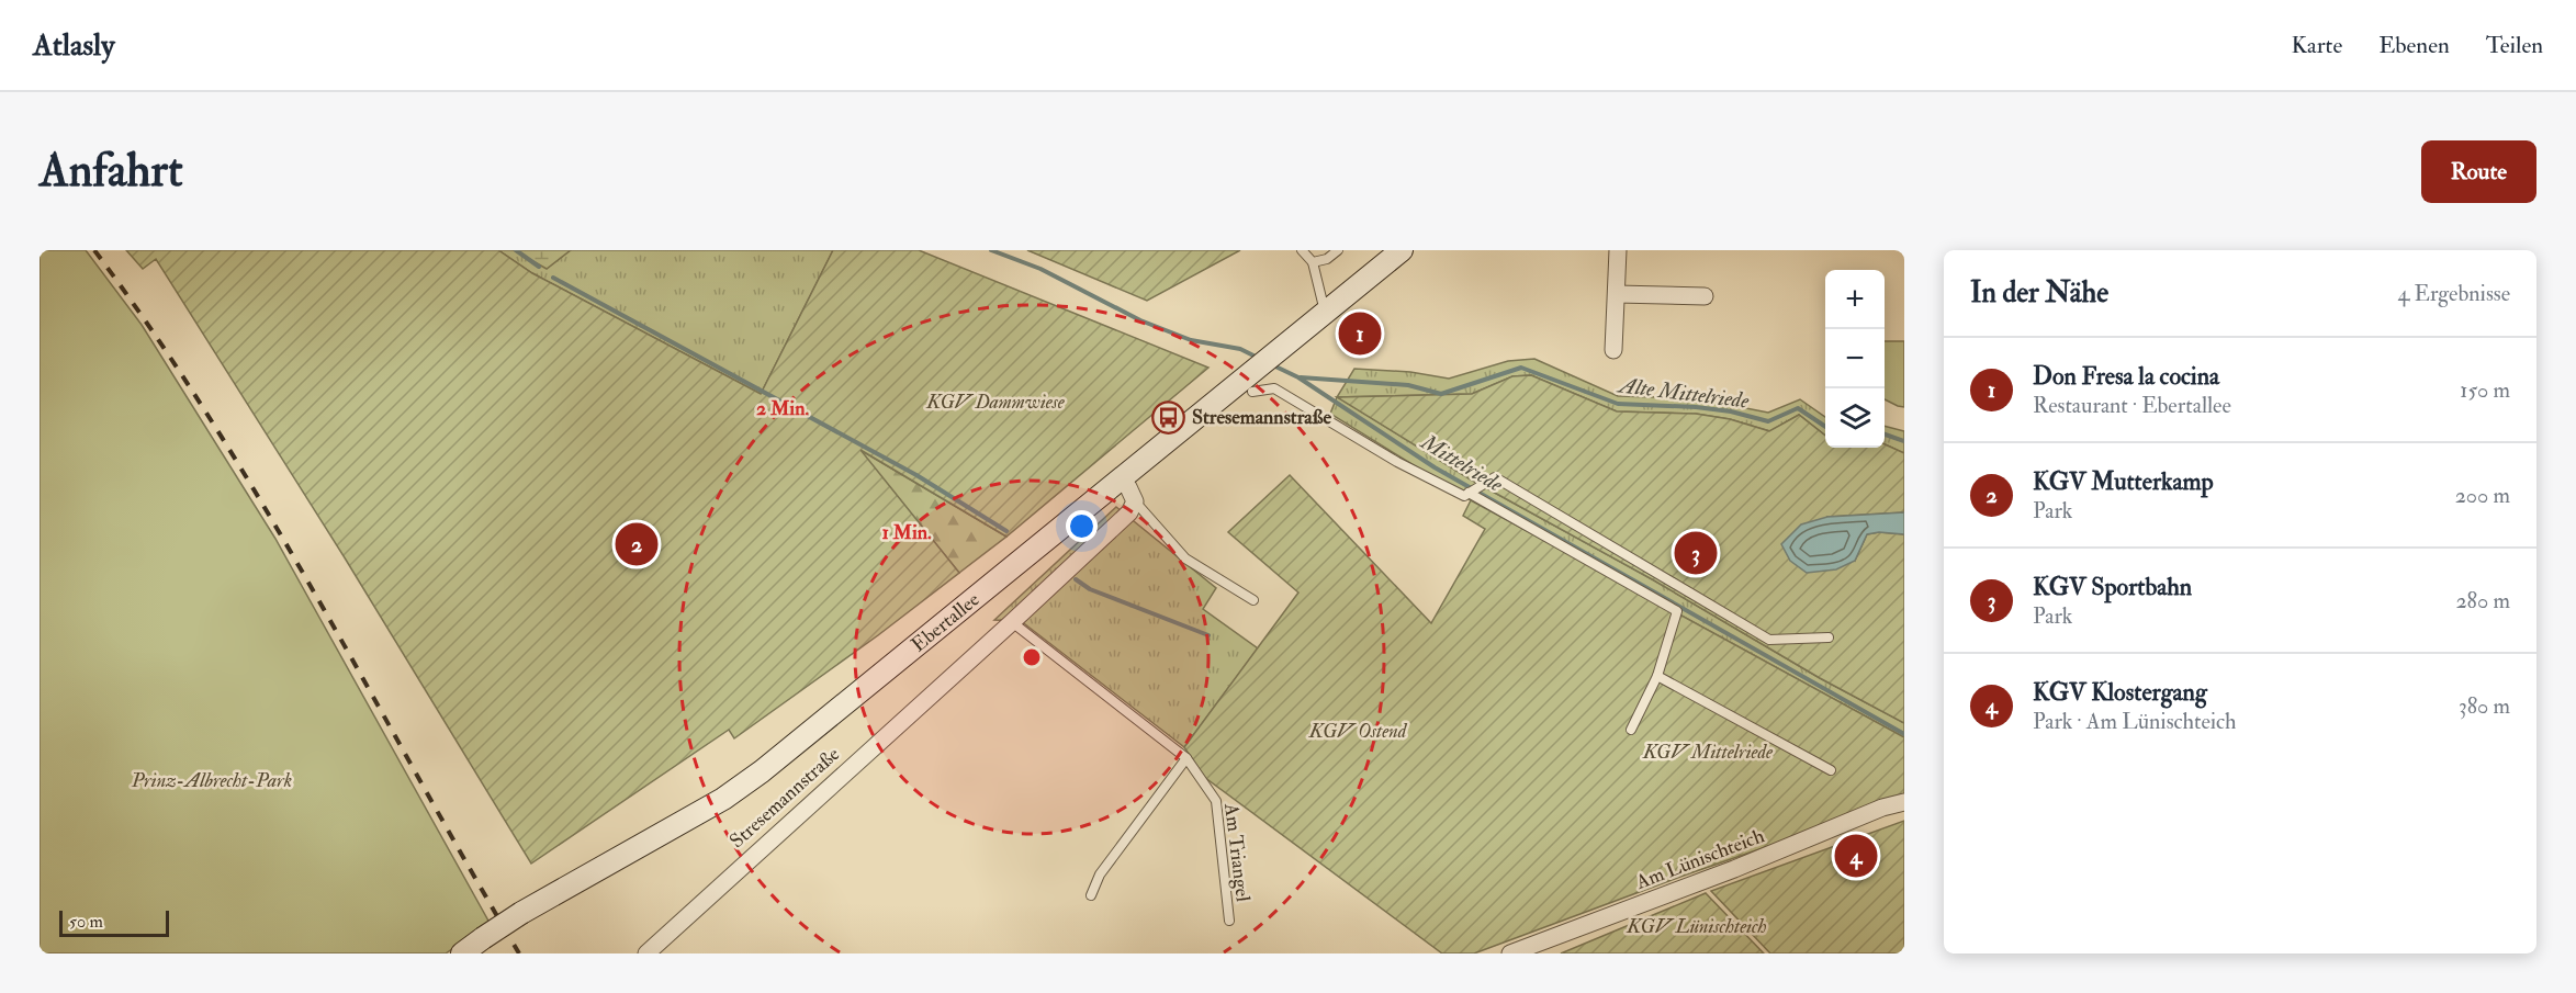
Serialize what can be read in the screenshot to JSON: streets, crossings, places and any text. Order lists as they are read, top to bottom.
{
  "streets": {
    "main road": ["Ebertallee"],
    "street": ["Stresemannstraße", "Am Lünischteich"],
    "lane": ["Am Triangel"]
  },
  "water": ["Alte Mittelriede", "Mittelriede"],
  "parks": [
    "KGV Dammwiese",
    "KGV Ostend",
    "KGV Mittelriede",
    "Prinz-Albrecht-Park",
    "KGV Lünischteich"
  ],
  "places": {
    "bus stop": ["Stresemannstraße"]
  },
  "scale_bar": "50 m",
  "page": {
    "header": "Atlasly",
    "nav": ["Karte", "Ebenen", "Teilen"],
    "buttons": "Route",
    "title": "Anfahrt",
    "heading": ["In der Nähe", "4 Ergebnisse"],
    "map_buttons": ["+", "−"],
    "pins": [
      "1",
      "2",
      "3",
      "4"
    ],
    "list": [
      {
        "mark": "1",
        "name": "Don Fresa la cocina",
        "note": "Restaurant · Ebertallee",
        "value": "150 m"
      },
      {
        "mark": "2",
        "name": "KGV Mutterkamp",
        "note": "Park",
        "value": "200 m"
      },
      {
        "mark": "3",
        "name": "KGV Sportbahn",
        "note": "Park",
        "value": "280 m"
      },
      {
        "mark": "4",
        "name": "KGV Klostergang",
        "note": "Park · Am Lünischteich",
        "value": "380 m"
      }
    ],
    "scale": "50 m"
  },
  "rings": ["2 Min.", "1 Min."]
}
